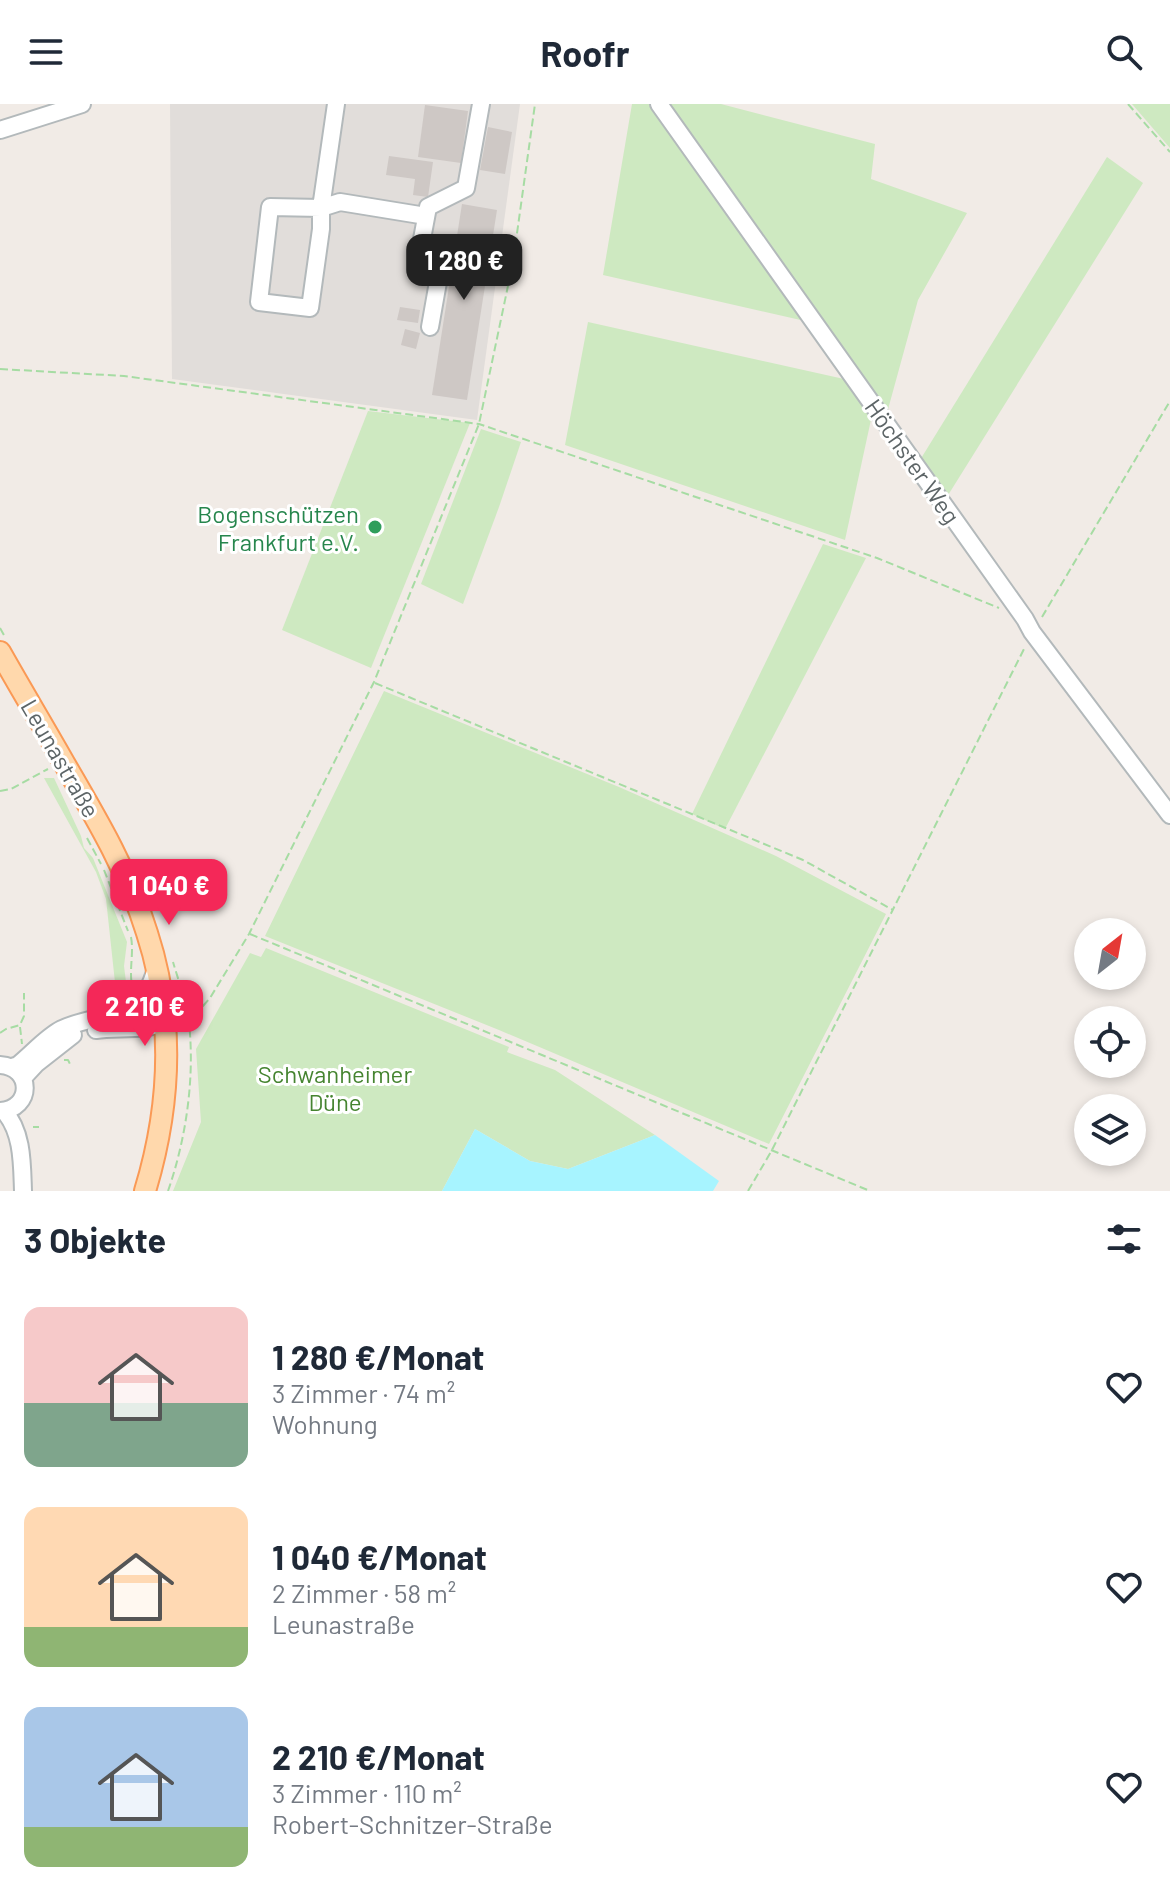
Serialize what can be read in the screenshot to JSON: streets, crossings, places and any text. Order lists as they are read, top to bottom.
{
  "streets": {
    "main road": ["Leunastraße"],
    "street": ["Höchster Weg"]
  },
  "parks": ["Schwanheimer Düne"],
  "places": ["Bogenschützen Frankfurt e.V."],
  "north": "top right",
  "page": {
    "header": "Roofr",
    "price": ["1 280 €", "1 040 €", "2 210 €"],
    "heading": "3 Objekte",
    "list": [
      {
        "name": "1 280 €/Monat",
        "note": "3 Zimmer · 74 m² · Wohnung"
      },
      {
        "name": "1 040 €/Monat",
        "note": "2 Zimmer · 58 m² · Leunastraße"
      },
      {
        "name": "2 210 €/Monat",
        "note": "3 Zimmer · 110 m² · Robert-Schnitzer-Straße"
      }
    ]
  }
}
